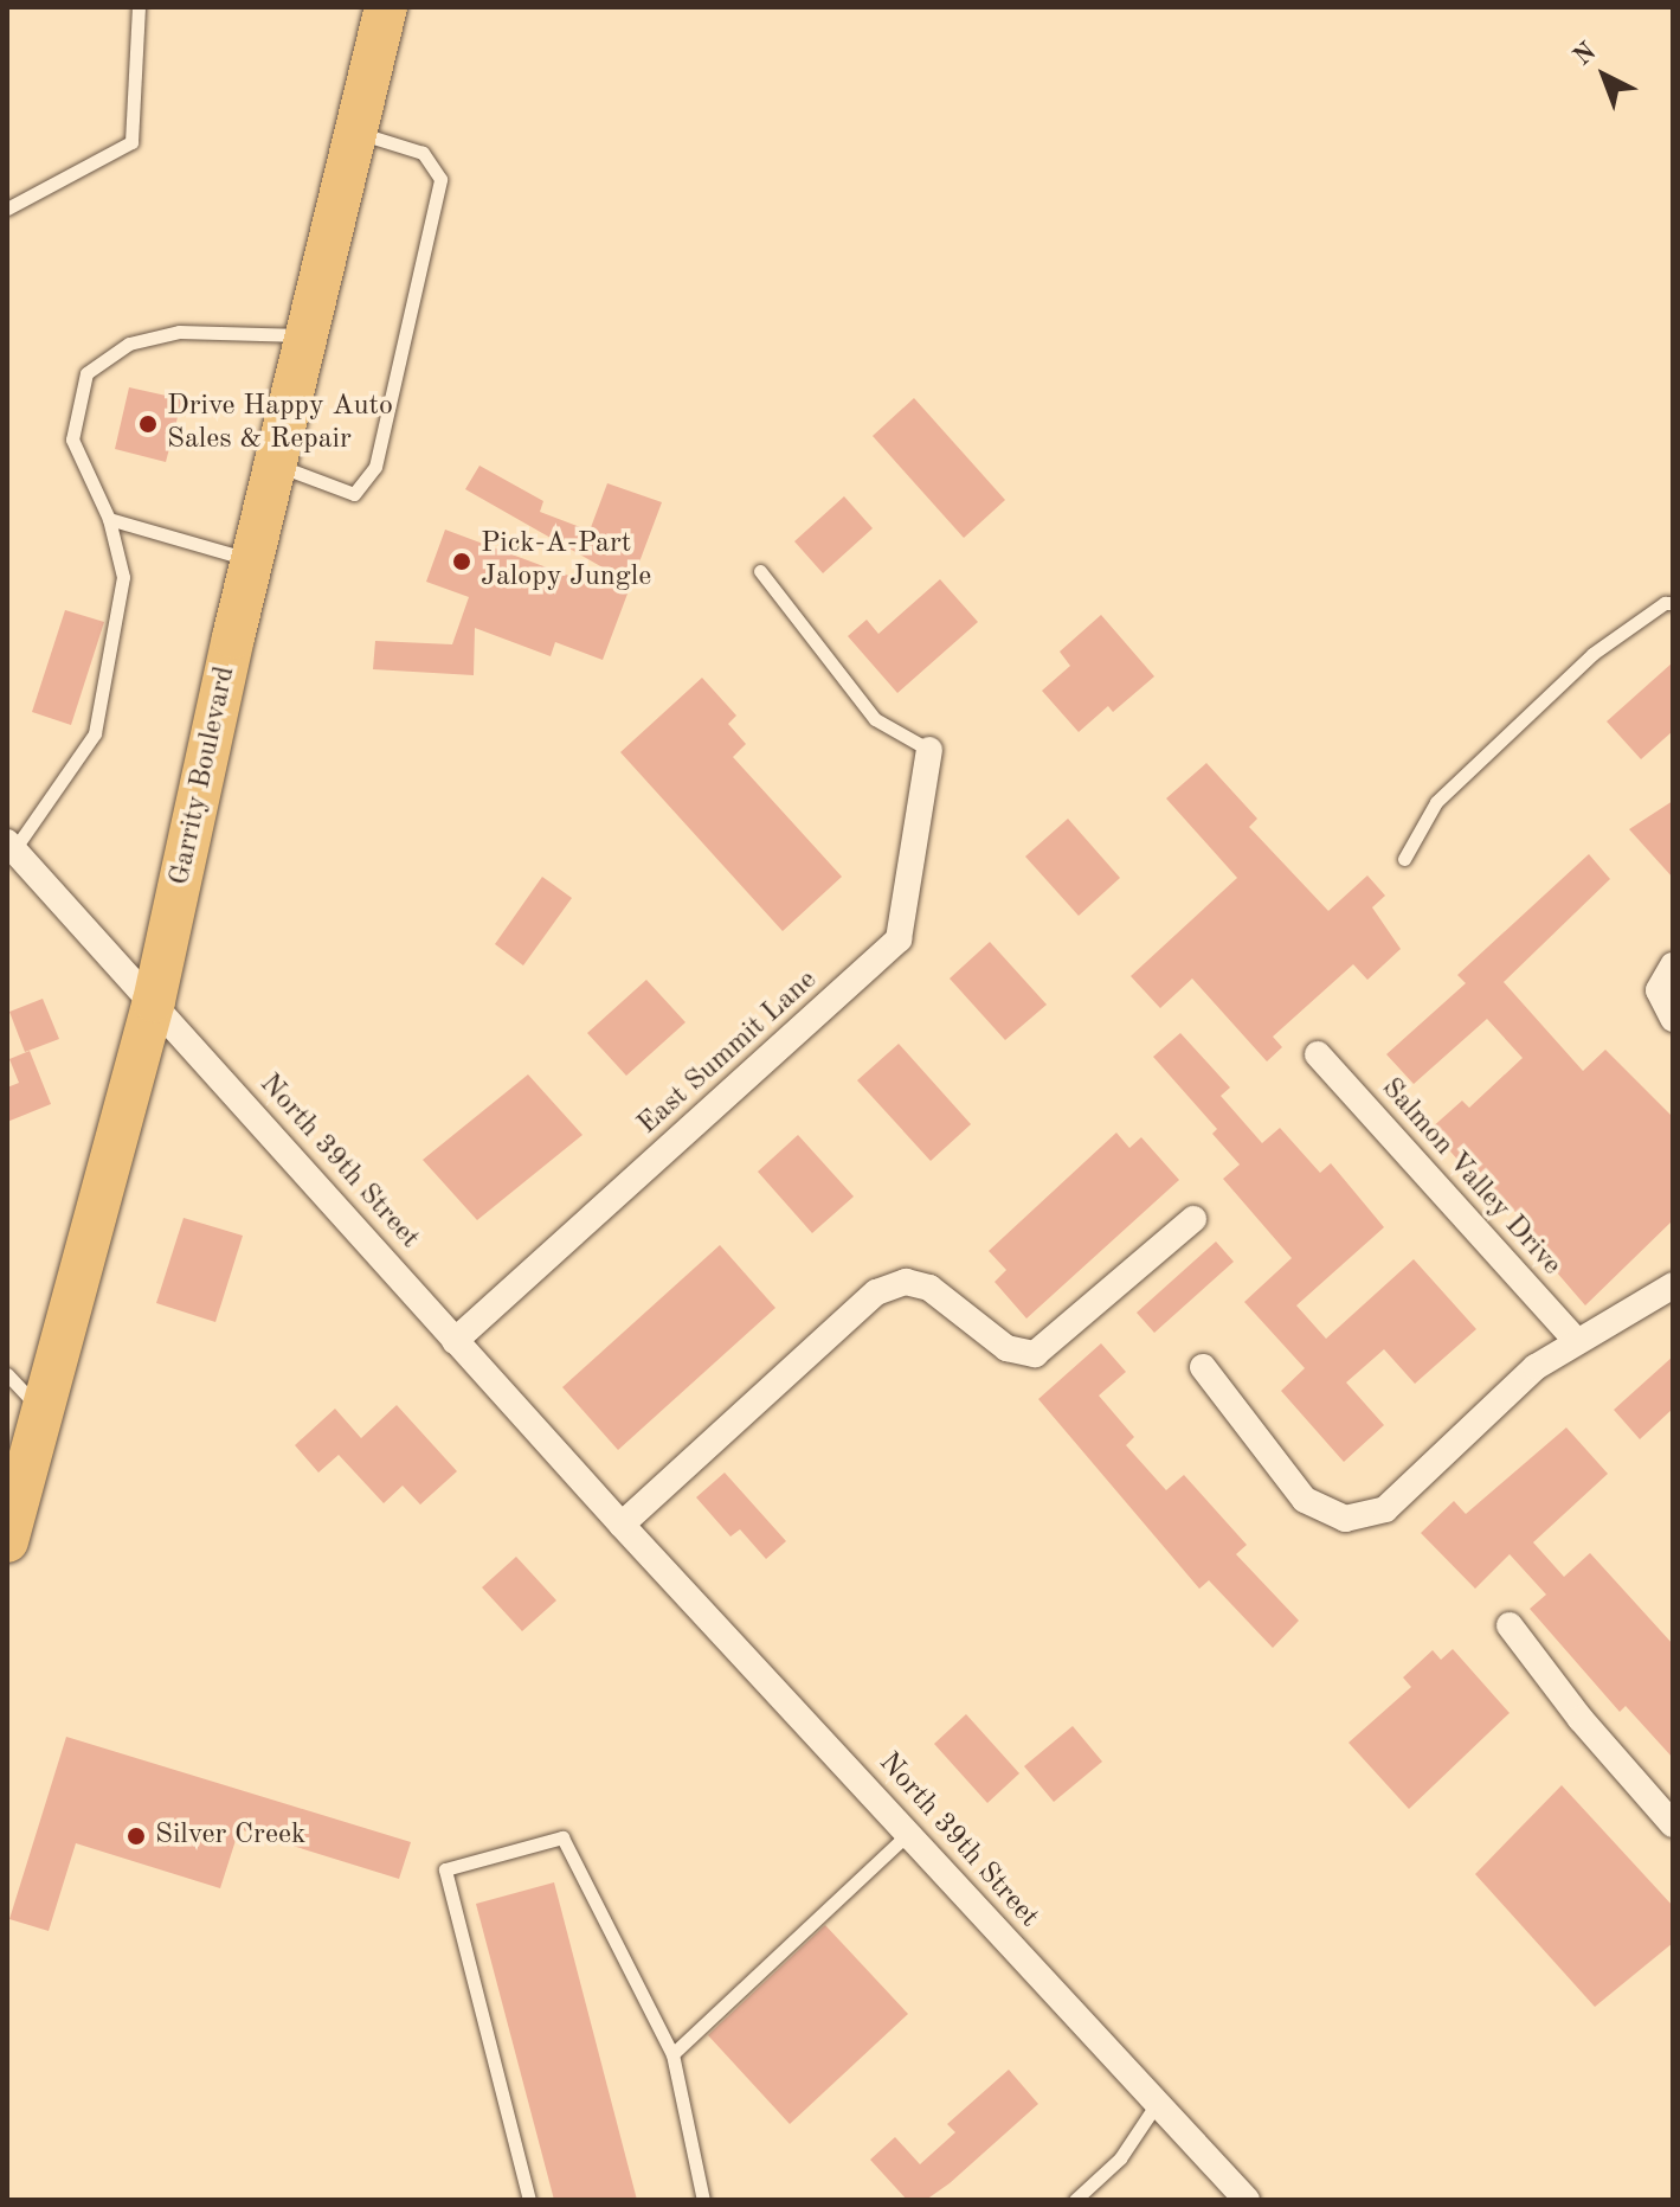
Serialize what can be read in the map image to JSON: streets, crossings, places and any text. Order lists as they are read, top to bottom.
{
  "streets": {
    "main road": ["Garrity Boulevard"],
    "street": ["East Summit Lane", "North 39th Street", "Salmon Valley Drive"]
  },
  "crossings": [
    ["Garrity Boulevard", "North 39th Street"],
    ["East Summit Lane", "North 39th Street"]
  ],
  "places": ["Drive Happy Auto Sales & Repair", "Pick-A-Part Jalopy Jungle", "Silver Creek"],
  "north": "top left"
}
